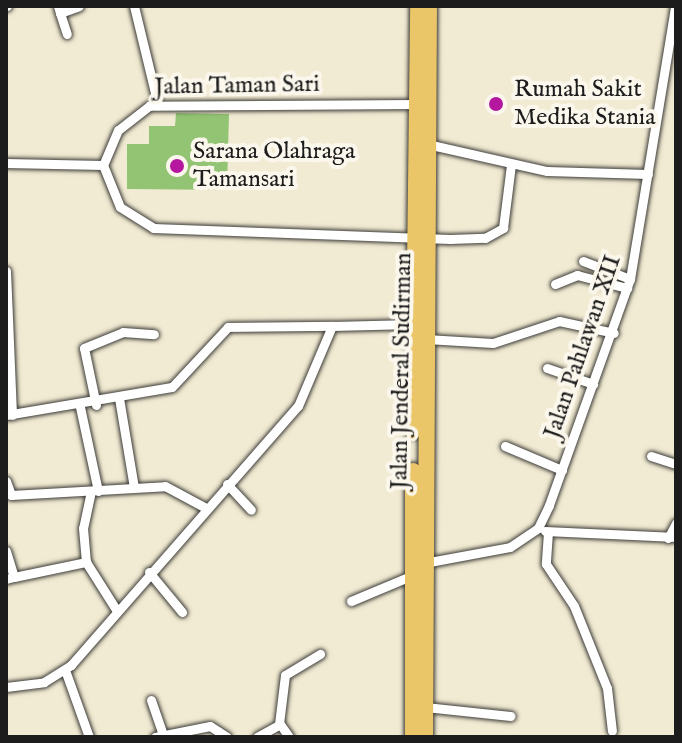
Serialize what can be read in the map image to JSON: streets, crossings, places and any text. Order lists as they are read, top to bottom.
{
  "streets": {
    "highway": ["Jalan Jenderal Sudirman"],
    "street": ["Jalan Taman Sari", "Jalan Pahlawan XII"]
  },
  "crossings": [
    ["Jalan Taman Sari", "Jalan Jenderal Sudirman"]
  ],
  "places": ["Rumah Sakit Medika Stania", "Sarana Olahraga Tamansari"]
}
